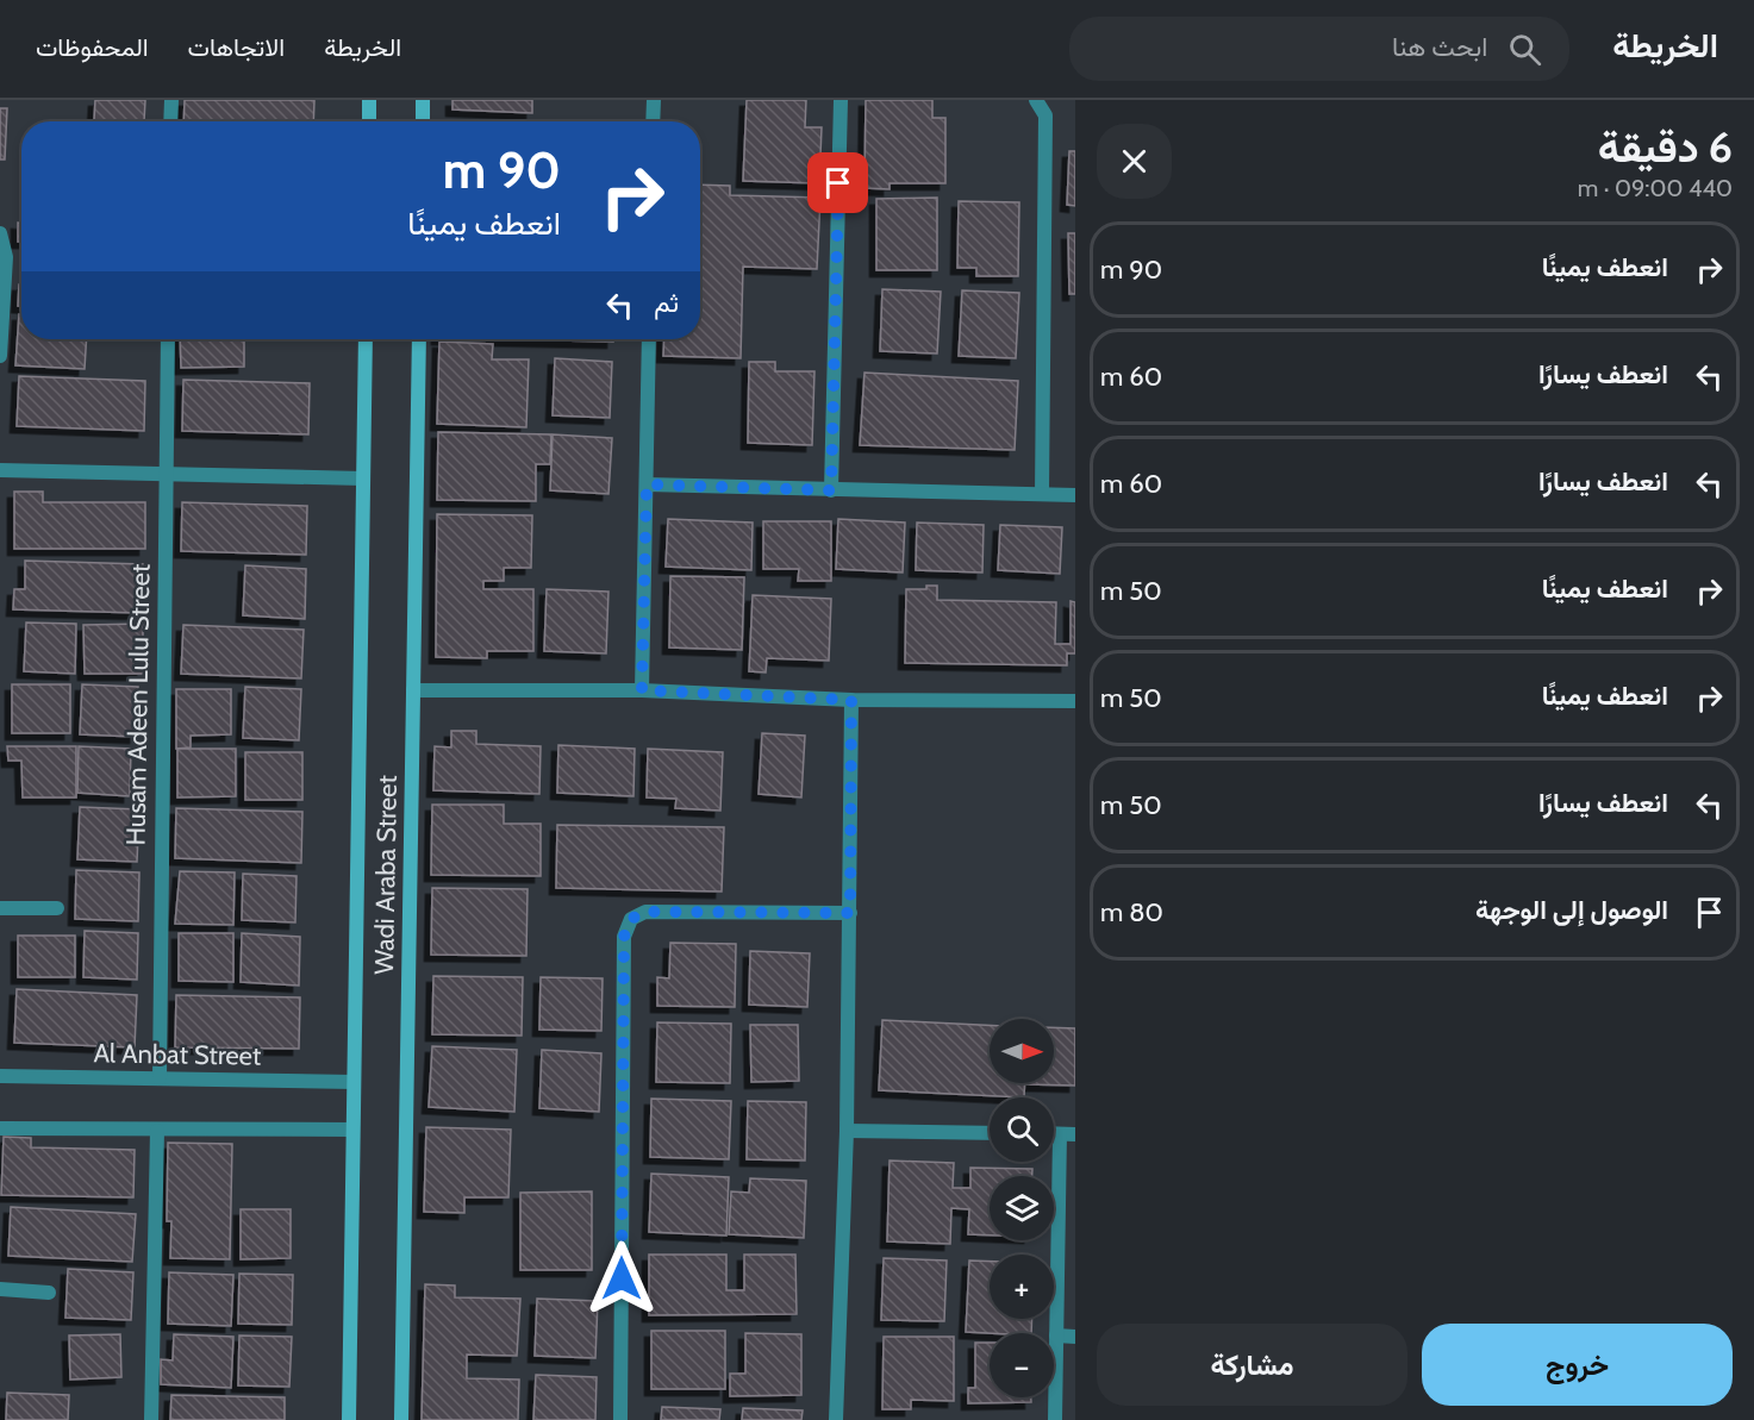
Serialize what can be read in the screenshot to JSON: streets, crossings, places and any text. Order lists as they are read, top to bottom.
{
  "streets": {
    "main road": ["Wadi Araba Street"],
    "street": ["Husam Adeen Lulu Street", "Al Anbat Street"]
  },
  "crossings": [
    ["Husam Adeen Lulu Street", "Al Anbat Street"],
    ["Wadi Araba Street", "Al Anbat Street"]
  ],
  "north": "right",
  "page": {
    "header": "الخريطة",
    "search": "ابحث هنا",
    "nav": ["الخريطة", "الاتجاهات", "المحفوظات"],
    "heading": ["6 دقيقة", "440 m · 09:00"],
    "turn": ["90 m", "انعطف يمينًا"],
    "list": [
      {
        "name": "انعطف يمينًا",
        "value": "90 m"
      },
      {
        "name": "انعطف يسارًا",
        "value": "60 m"
      },
      {
        "name": "انعطف يسارًا",
        "value": "60 m"
      },
      {
        "name": "انعطف يمينًا",
        "value": "50 m"
      },
      {
        "name": "انعطف يمينًا",
        "value": "50 m"
      },
      {
        "name": "انعطف يسارًا",
        "value": "50 m"
      },
      {
        "name": "الوصول إلى الوجهة",
        "value": "80 m"
      }
    ],
    "then": "ثم",
    "map_buttons": ["+", "−"],
    "buttons": ["خروج", "مشاركة"]
  }
}
